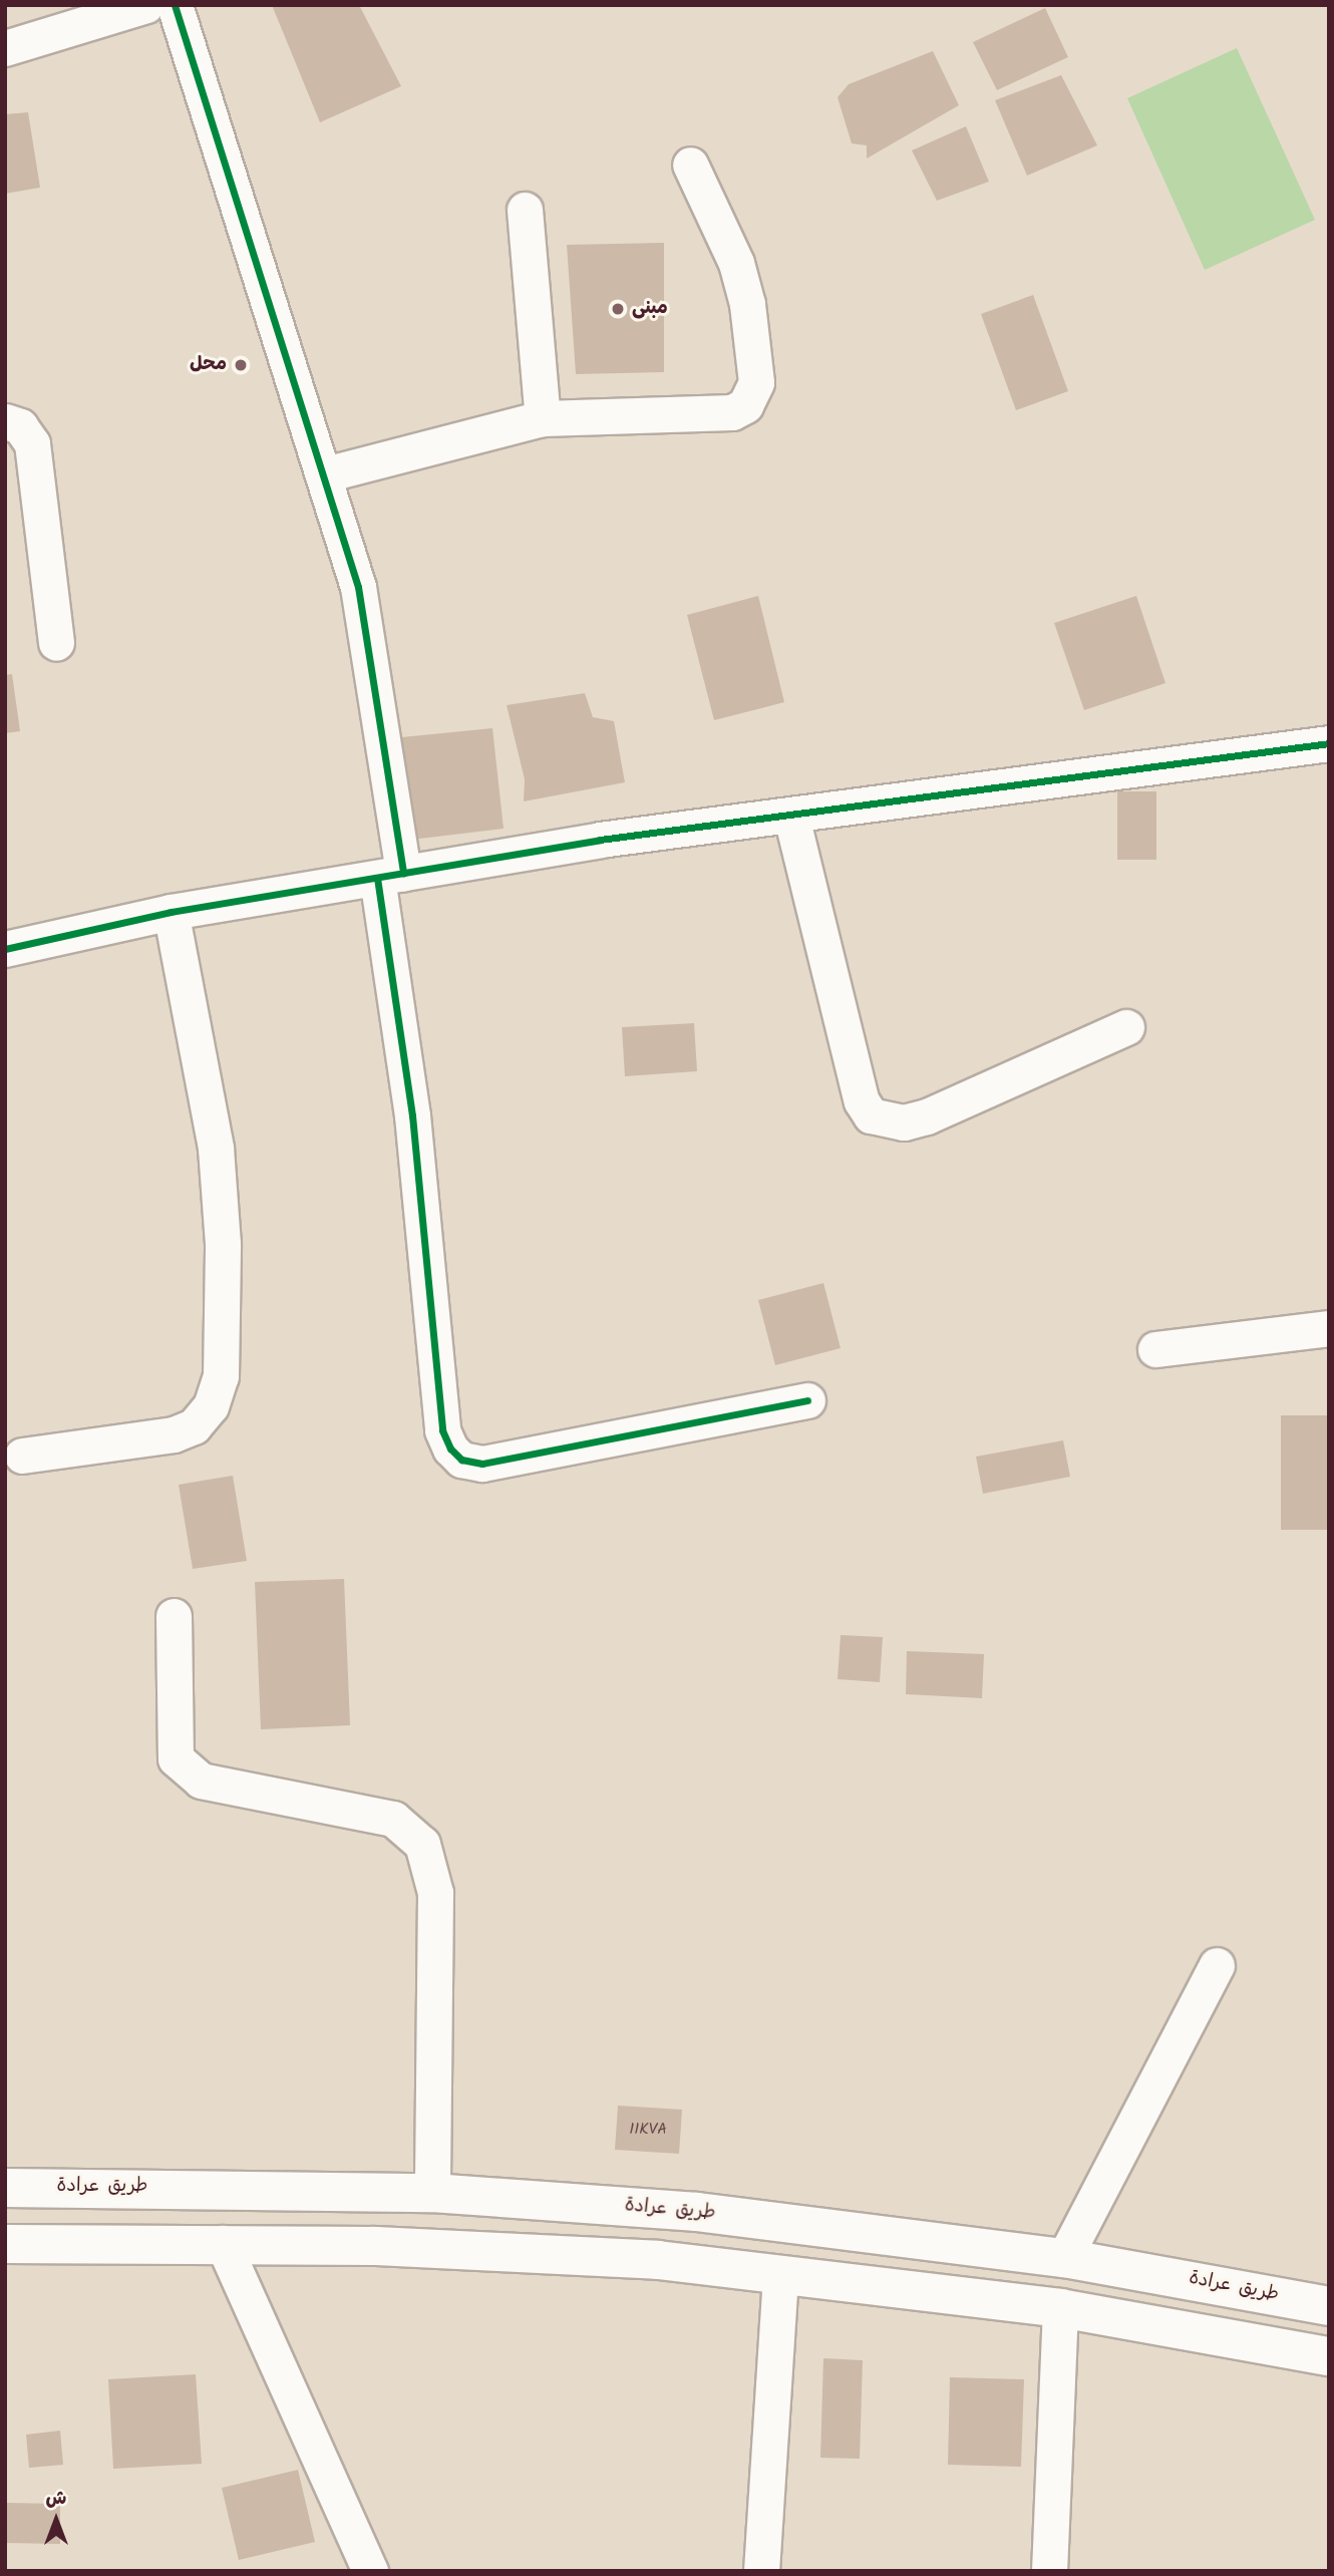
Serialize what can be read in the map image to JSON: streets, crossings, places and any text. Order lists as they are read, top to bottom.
{
  "streets": {
    "main road": ["طريق عرادة"]
  },
  "places": ["مبنى", "محل"],
  "house_numbers": ["11KVA"],
  "north": "top"
}
